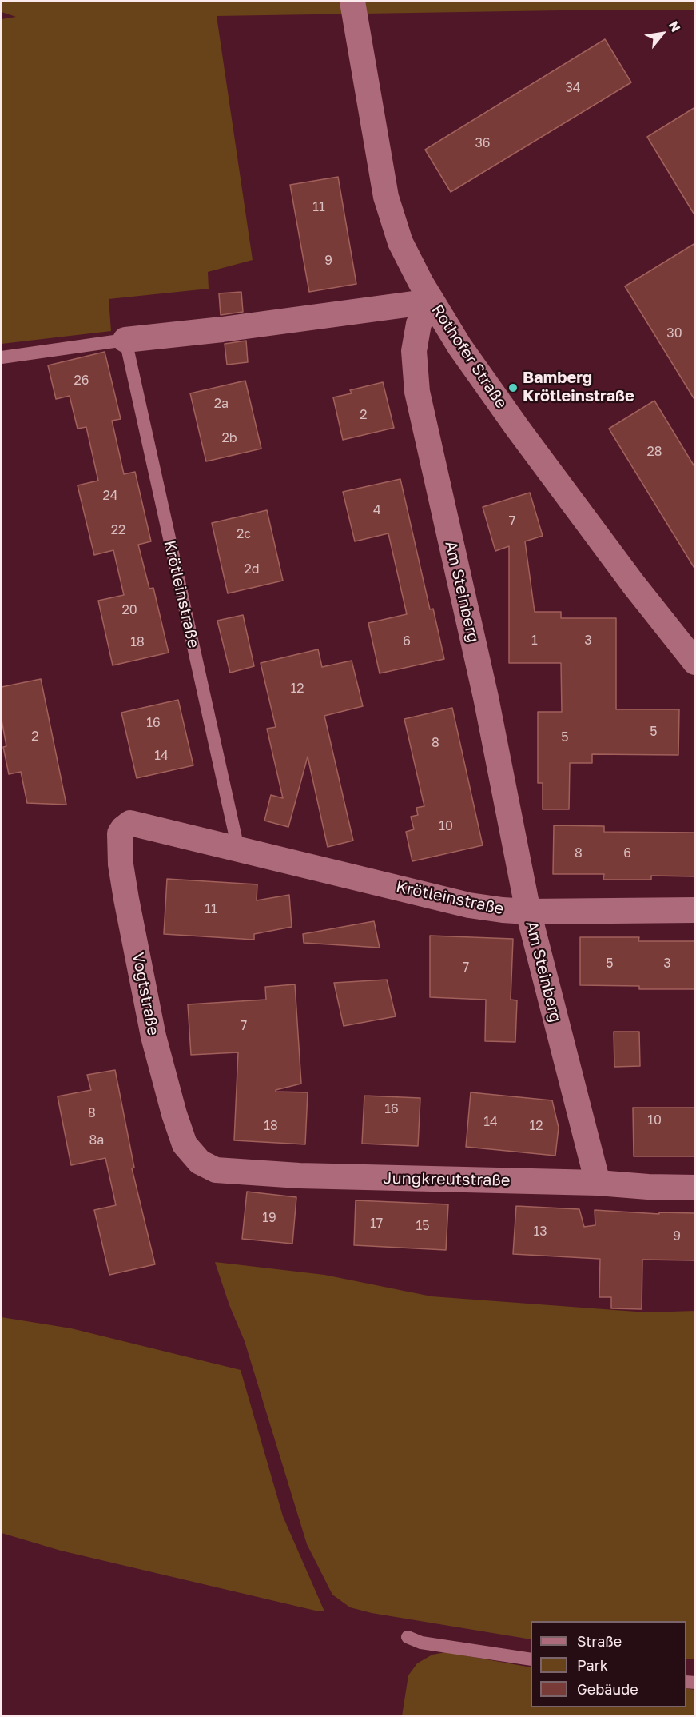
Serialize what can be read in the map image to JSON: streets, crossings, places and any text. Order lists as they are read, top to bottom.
{
  "streets": {
    "street": [
      "Rothofer Straße",
      "Am Steinberg",
      "Krötleinstraße",
      "Vogtstraße",
      "Jungkreutstraße"
    ]
  },
  "crossings": [
    ["Rothofer Straße", "Am Steinberg"],
    ["Am Steinberg", "Krötleinstraße"],
    ["Am Steinberg", "Jungkreutstraße"],
    ["Krötleinstraße", "Vogtstraße"],
    ["Vogtstraße", "Jungkreutstraße"]
  ],
  "places": ["Bamberg Krötleinstraße"],
  "house_numbers": [
    "34",
    "36",
    "11",
    "9",
    "30",
    "26",
    "2a",
    "2",
    "2b",
    "28",
    "24",
    "4",
    "7",
    "22",
    "2c",
    "2d",
    "20",
    "1",
    "3",
    "6",
    "18",
    "12",
    "16",
    "5",
    "2",
    "5",
    "8",
    "14",
    "10",
    "8",
    "6",
    "11",
    "5",
    "3",
    "7",
    "7",
    "16",
    "8",
    "10",
    "14",
    "18",
    "12",
    "8a",
    "19",
    "17",
    "15",
    "13",
    "9"
  ],
  "legend": ["Straße", "Park", "Gebäude"],
  "north": "top right"
}
